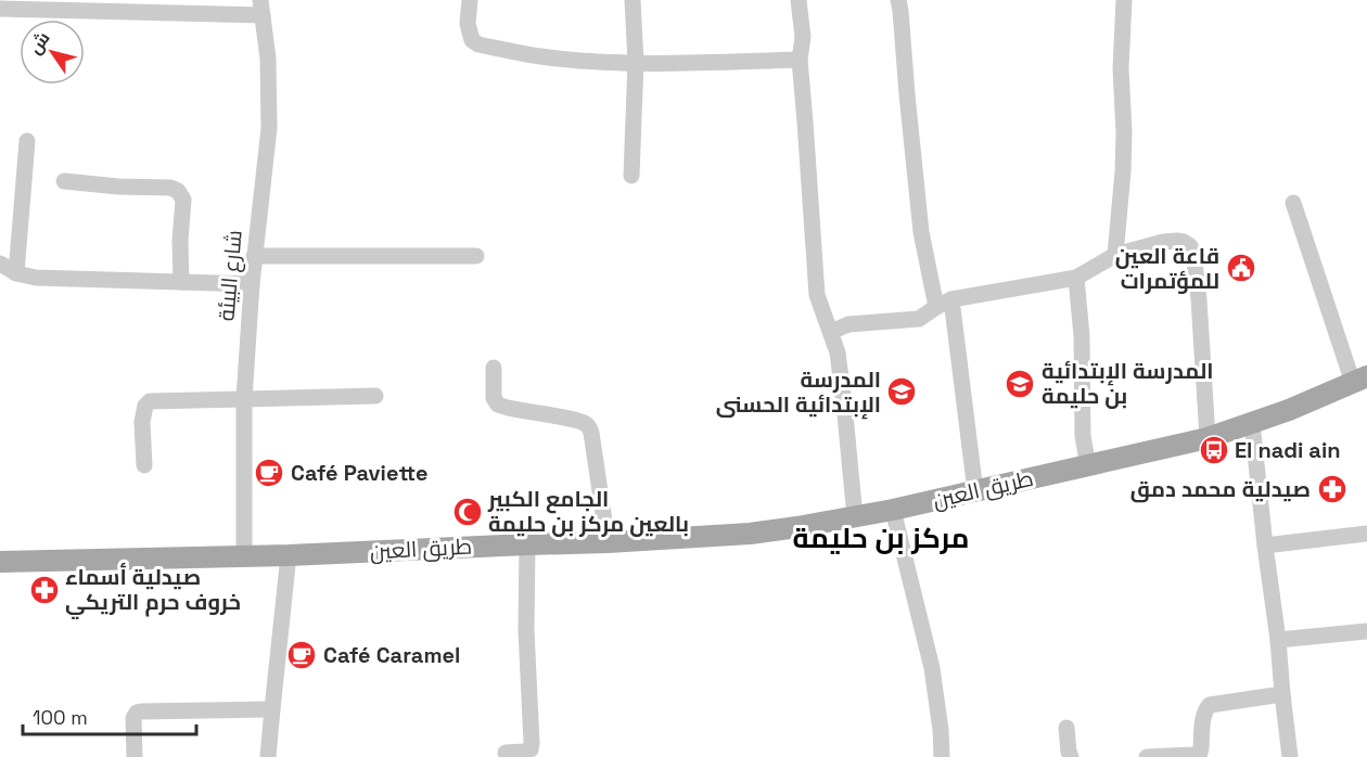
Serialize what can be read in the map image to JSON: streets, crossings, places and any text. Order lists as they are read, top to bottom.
{
  "streets": {
    "main road": ["طريق العين"],
    "street": ["شارع البيئة"]
  },
  "crossings": [
    ["شارع البيئة", "طريق العين"]
  ],
  "districts": ["مركز بن حليمة"],
  "places": {
    "public building": ["قاعة العين للمؤتمرات"],
    "school or university": ["المدرسة الإبتدائية بن حليمة", "المدرسة الإبتدائية الحسنى"],
    "bus stop": ["El nadi ain"],
    "cafe": ["Café Paviette", "Café Caramel"],
    "pharmacy": ["صيدلية محمد دمق", "صيدلية أسماء خروف حرم التريكي"],
    "mosque": ["الجامع الكبير بالعين مركز بن حليمة"]
  },
  "scale_bar": "100 m",
  "north": "top left"
}
